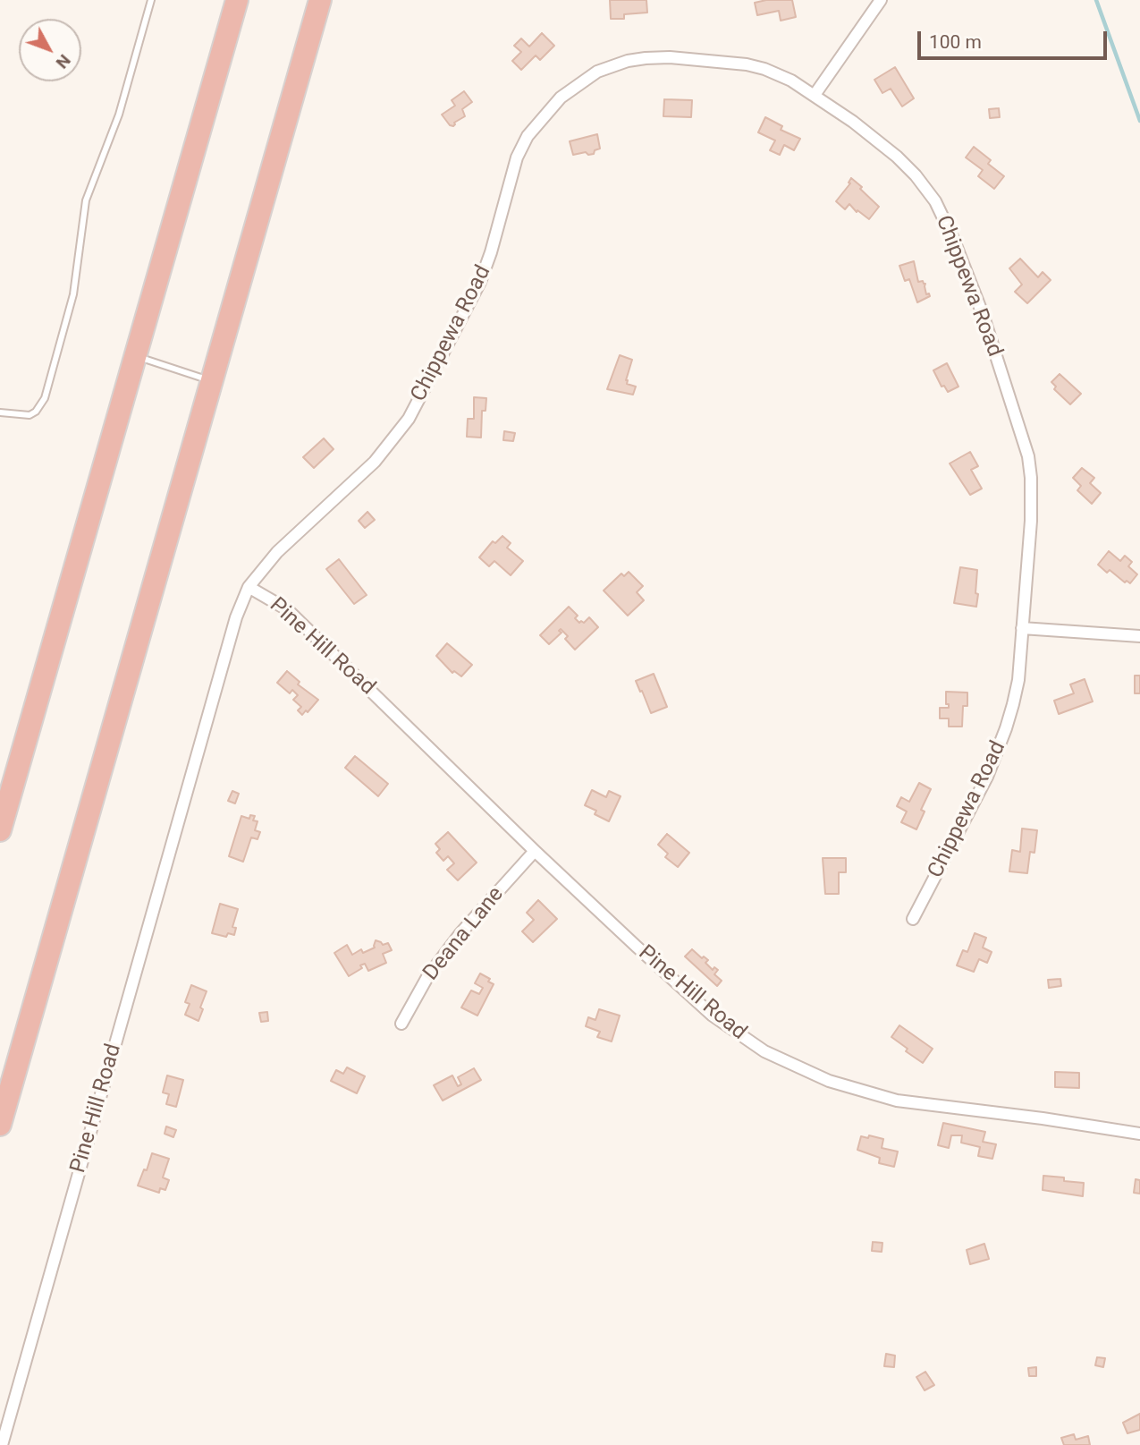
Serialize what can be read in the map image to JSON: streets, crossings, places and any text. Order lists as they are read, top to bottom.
{
  "streets": {
    "street": ["Chippewa Road", "Pine Hill Road", "Deana Lane"]
  },
  "crossings": [
    ["Chippewa Road", "Pine Hill Road"],
    ["Pine Hill Road", "Deana Lane"]
  ],
  "scale_bar": "100 m",
  "north": "bottom right"
}
